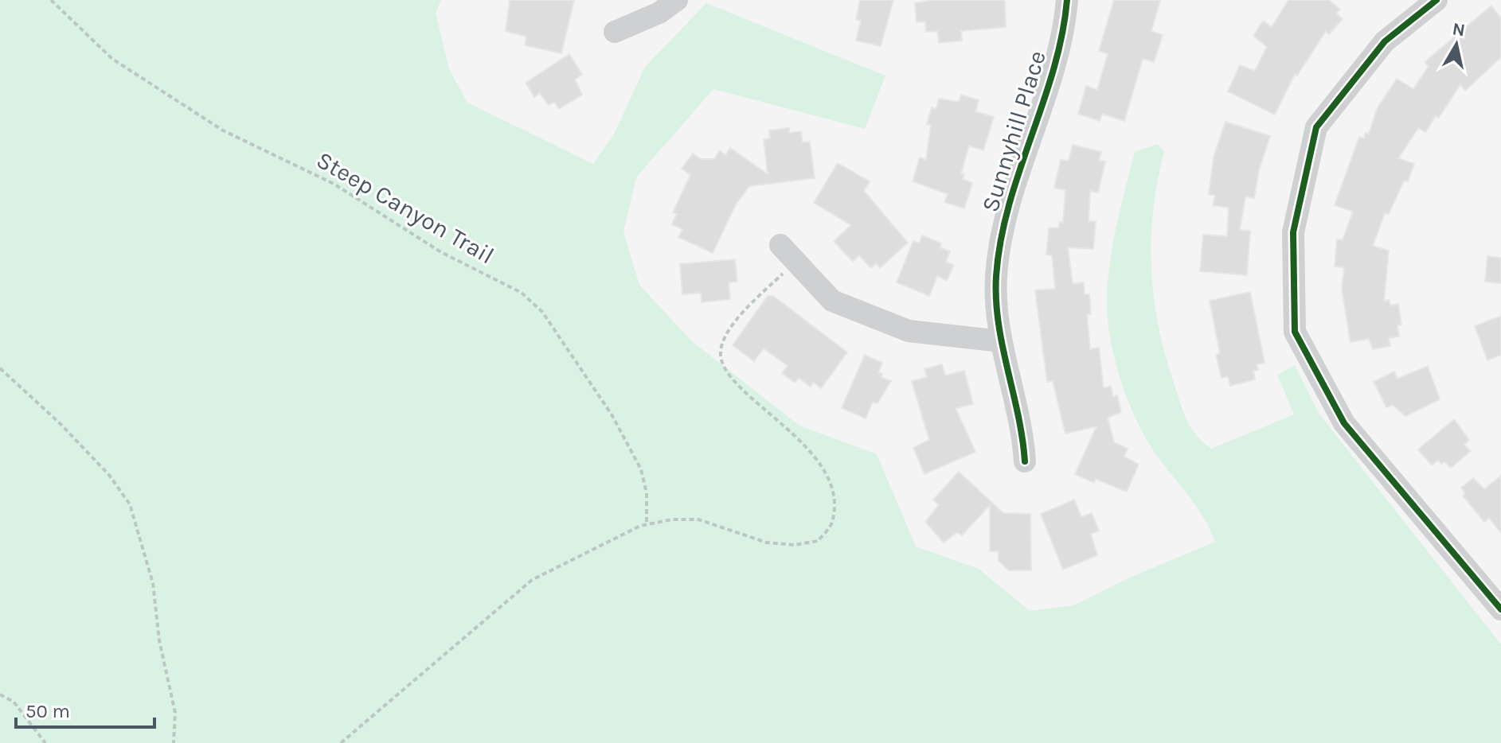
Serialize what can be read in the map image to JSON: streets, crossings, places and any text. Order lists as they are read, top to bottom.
{
  "streets": {
    "street": ["Sunnyhill Place"],
    "path": ["Steep Canyon Trail"]
  },
  "scale_bar": "50 m",
  "north": "top"
}
